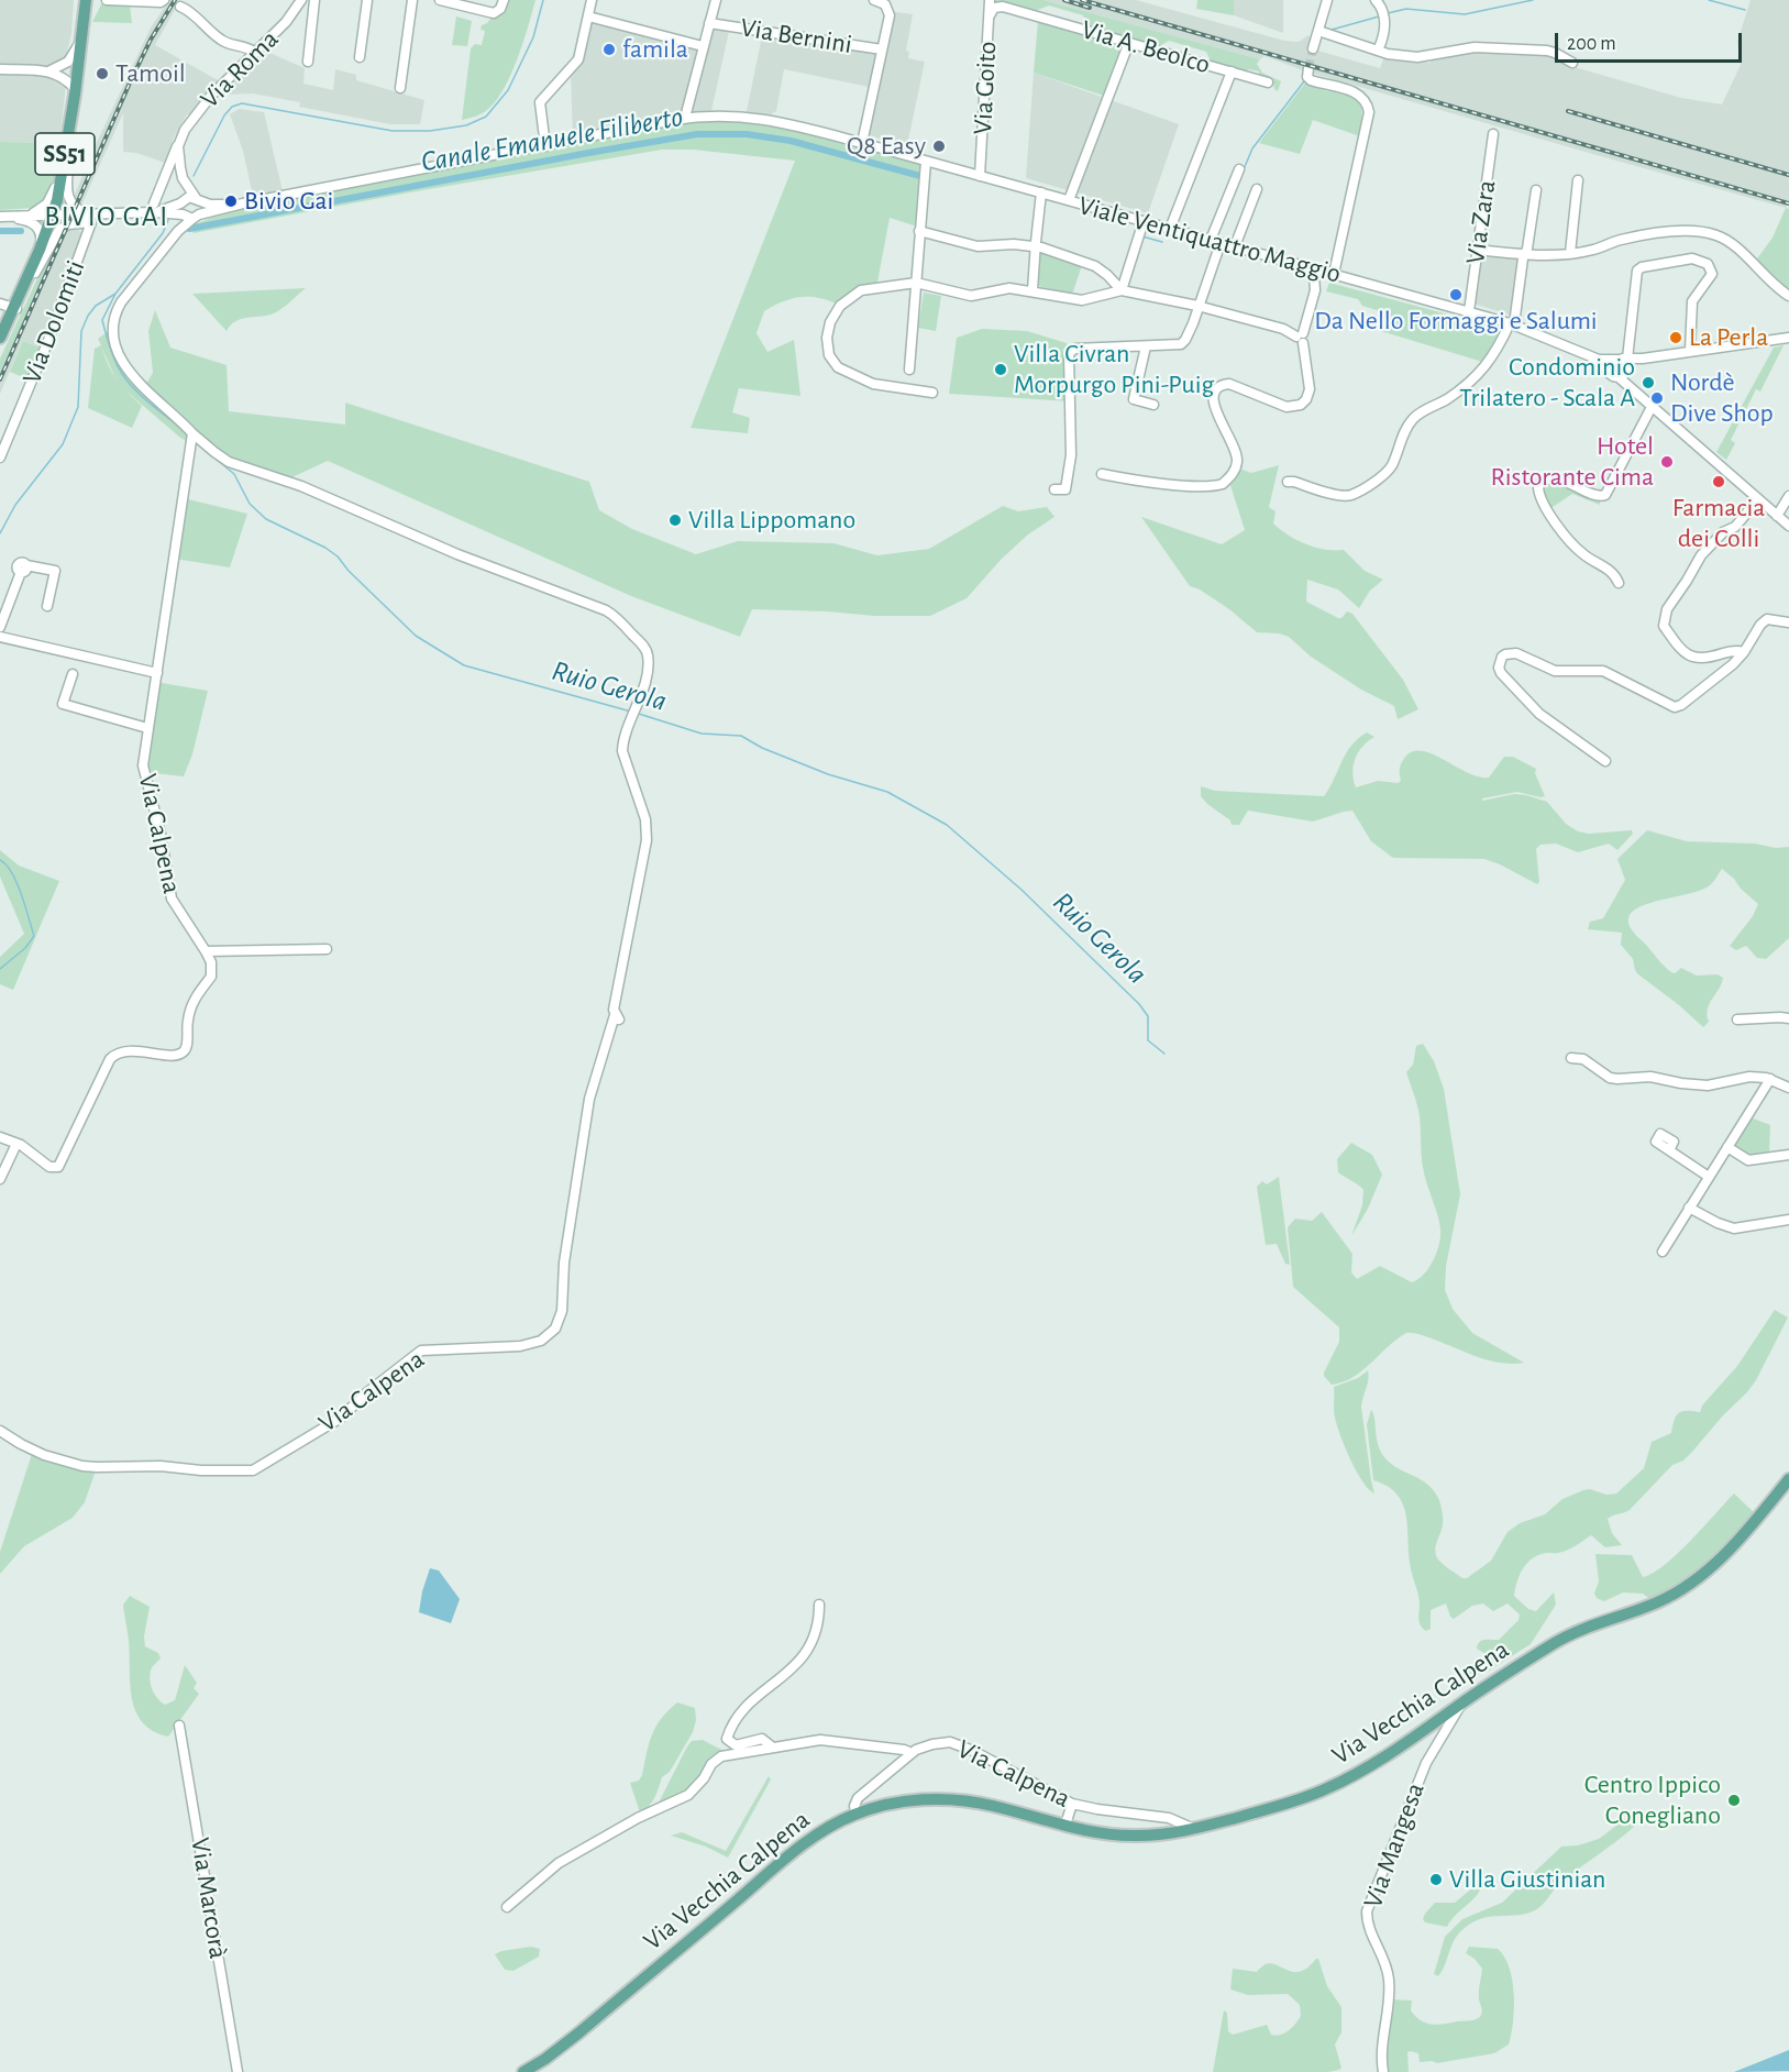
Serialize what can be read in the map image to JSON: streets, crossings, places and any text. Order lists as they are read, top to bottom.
{
  "streets": {
    "main road": ["SS51", "Via Vecchia Calpena"],
    "street": [
      "Via Bernini",
      "Via A. Beolco",
      "Via Roma",
      "Via Goito",
      "Via Zara",
      "Viale Ventiquattro Maggio",
      "Via Dolomiti",
      "Via Calpena",
      "Via Mangesa",
      "Via Marcorà"
    ]
  },
  "crossings": [
    ["Via A. Beolco", "Via Goito"],
    ["Via Goito", "Viale Ventiquattro Maggio"],
    ["Via Zara", "Viale Ventiquattro Maggio"],
    ["Via Calpena", "Via Vecchia Calpena"],
    ["Via Vecchia Calpena", "Via Mangesa"]
  ],
  "districts": ["BIVIO GAI"],
  "water": ["Canale Emanuele Filiberto", "Ruio Gerola"],
  "places": [
    "famila",
    "Tamoil",
    "Q8 Easy",
    "Bivio Gai",
    "Da Nello Formaggi e Salumi",
    "La Perla",
    "Villa Civran Morpurgo Pini-Puig",
    "Condominio Trilatero - Scala A",
    "Nordè Dive Shop",
    "Hotel Ristorante Cima",
    "Farmacia dei Colli",
    "Villa Lippomano",
    "Centro Ippico Conegliano",
    "Villa Giustinian"
  ],
  "scale_bar": "200 m"
}
